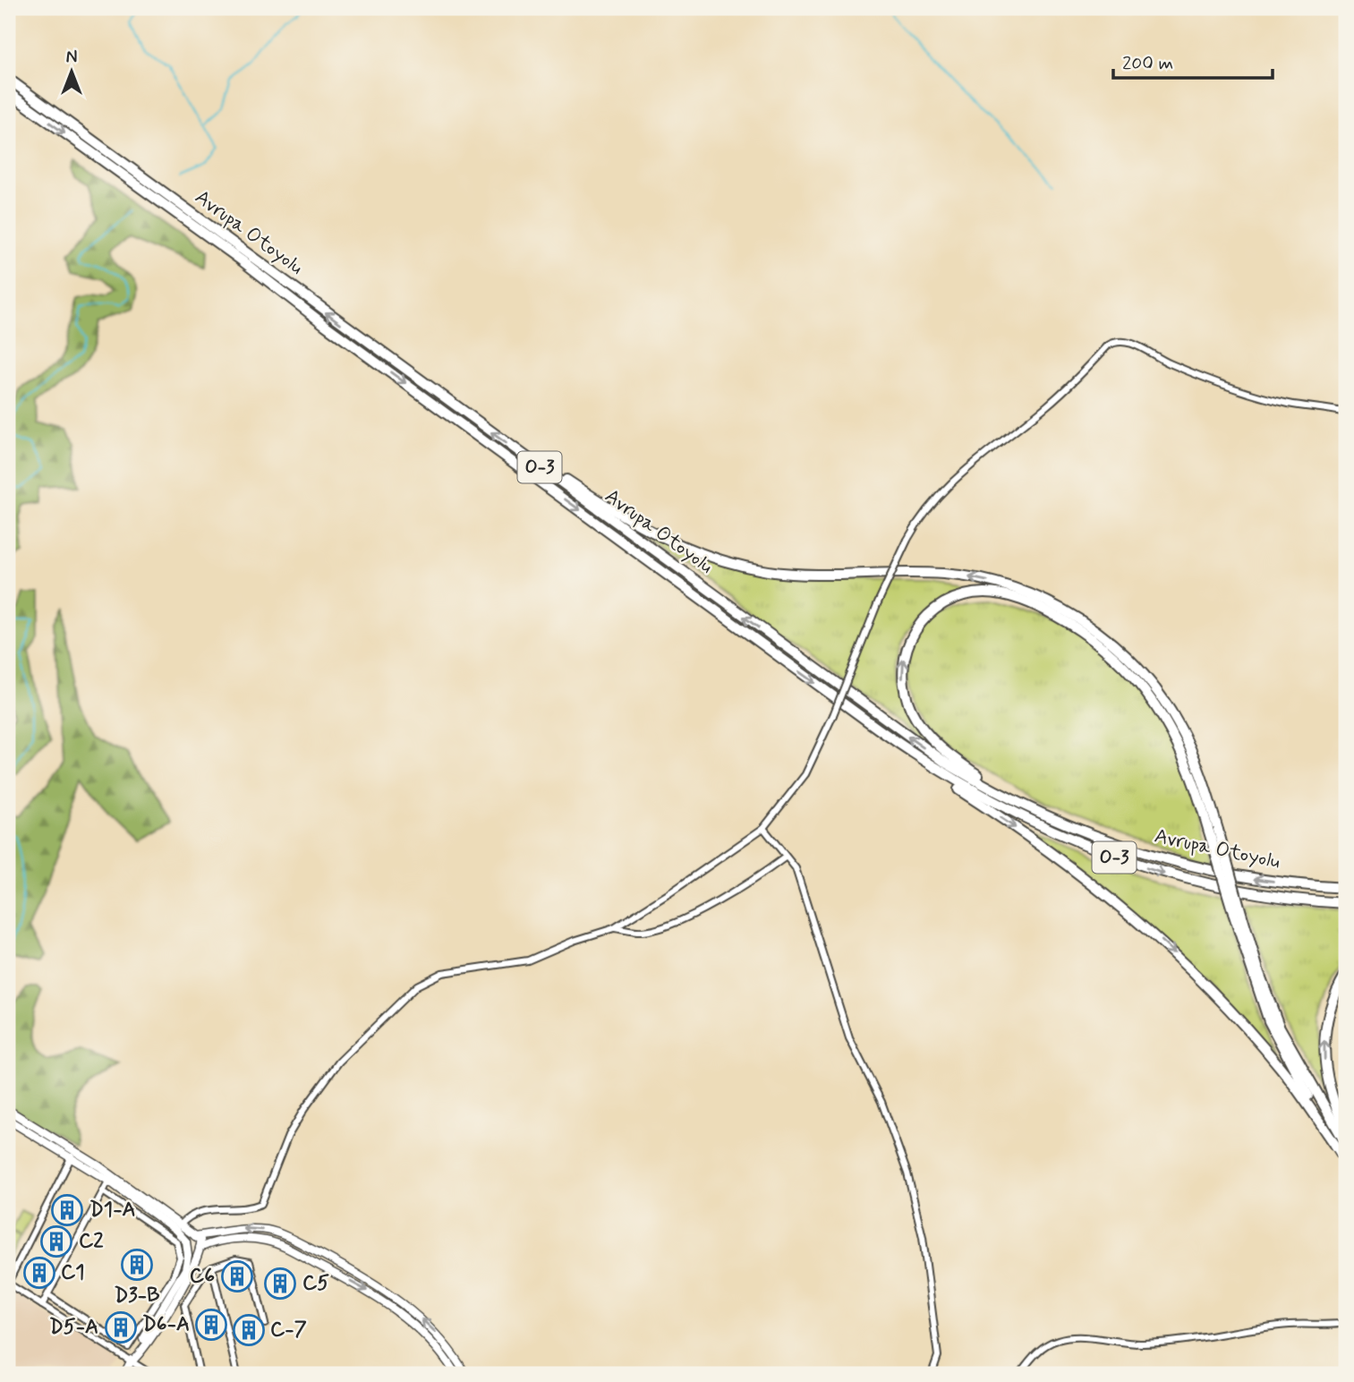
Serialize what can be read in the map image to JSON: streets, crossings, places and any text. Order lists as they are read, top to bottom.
{
  "streets": {
    "highway": ["Avrupa Otoyolu", "O-3"]
  },
  "places": {
    "building": [
      "D1-A",
      "C2",
      "D3-B",
      "C1",
      "C6",
      "C5",
      "D6-A",
      "D5-A",
      "C-7"
    ]
  },
  "scale_bar": "200 m",
  "north": "top"
}
